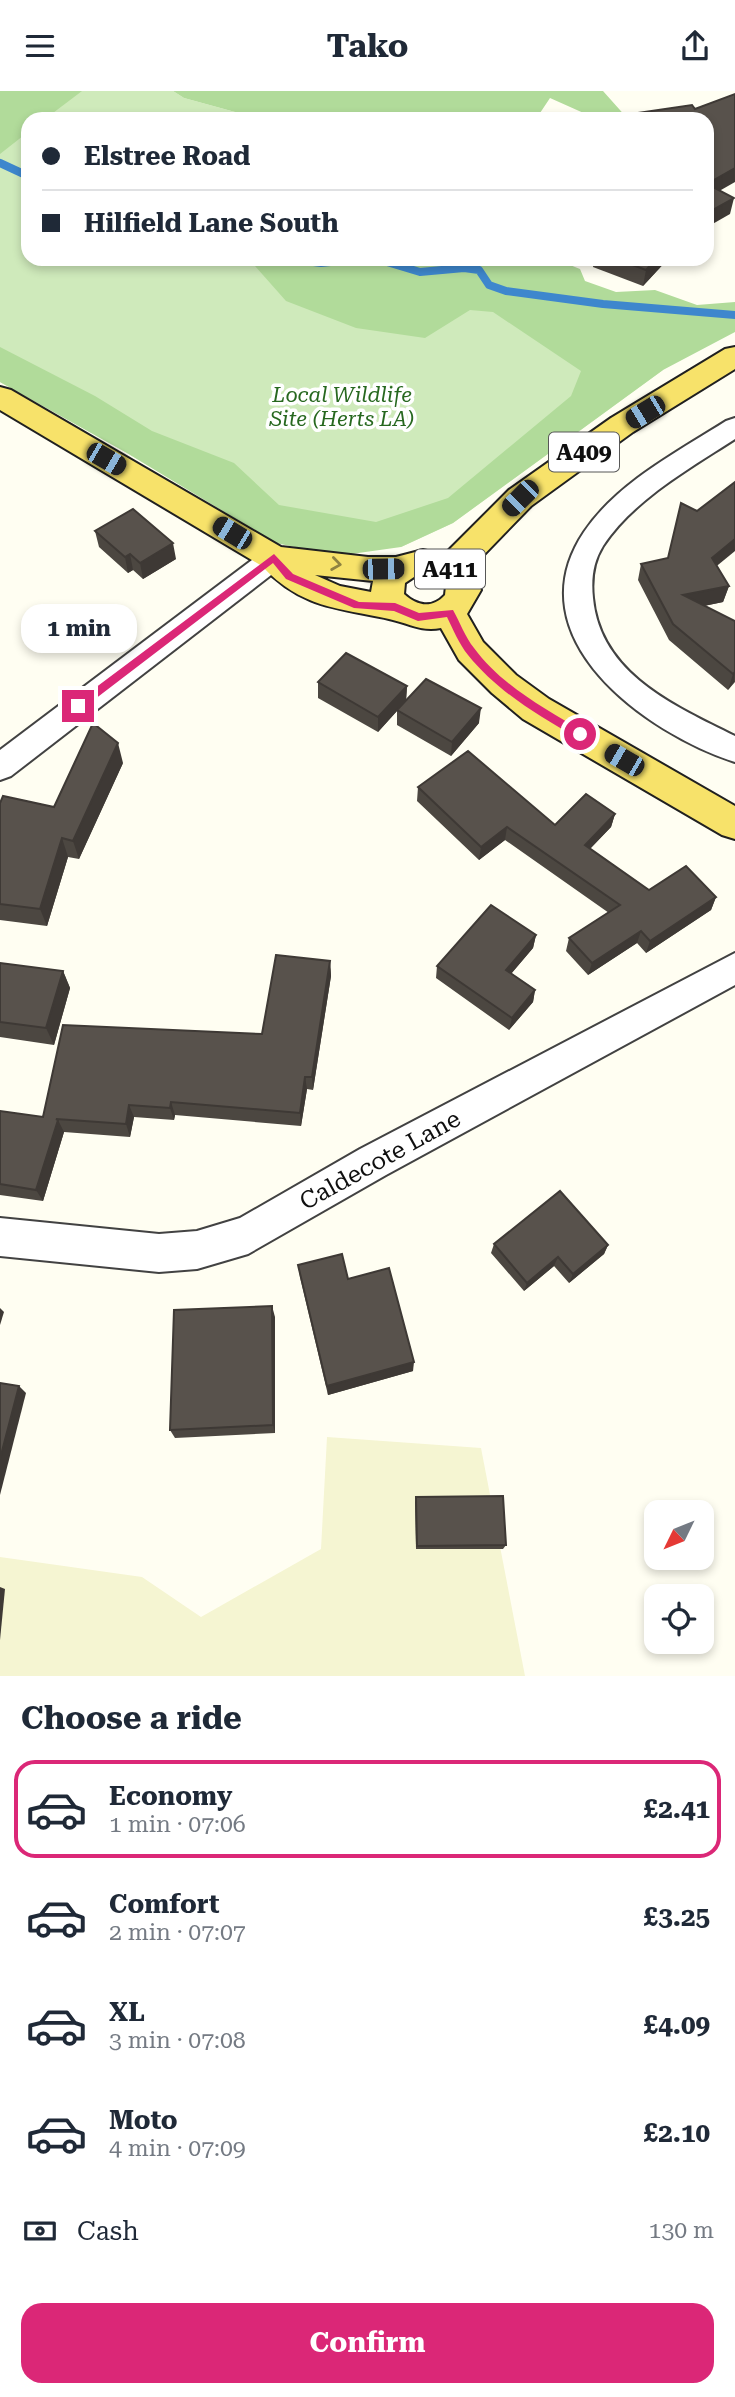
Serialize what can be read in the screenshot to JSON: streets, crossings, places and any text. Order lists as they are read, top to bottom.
{
  "streets": {
    "main road": ["A409", "A411"],
    "street": ["Caldecote Lane"]
  },
  "crossings": [
    ["A409", "A411"]
  ],
  "parks": ["Local Wildlife Site (Herts LA)"],
  "north": "bottom left",
  "page": {
    "header": "Tako",
    "banner": ["Elstree Road", "Hilfield Lane South"],
    "bubble": "1 min",
    "heading": "Choose a ride",
    "list": [
      {
        "name": "Economy",
        "note": "1 min · 07:06",
        "value": "£2.41"
      },
      {
        "name": "Comfort",
        "note": "2 min · 07:07",
        "value": "£3.25"
      },
      {
        "name": "XL",
        "note": "3 min · 07:08",
        "value": "£4.09"
      },
      {
        "name": "Moto",
        "note": "4 min · 07:09",
        "value": "£2.10"
      }
    ],
    "pay": ["Cash", "130 m"],
    "buttons": "Confirm"
  }
}
